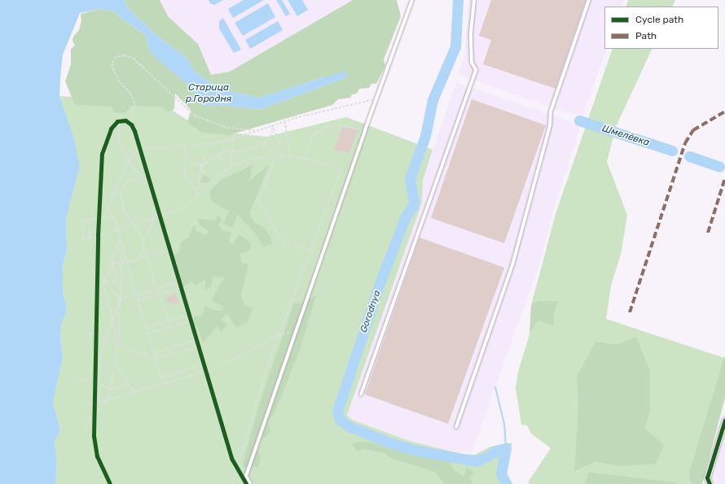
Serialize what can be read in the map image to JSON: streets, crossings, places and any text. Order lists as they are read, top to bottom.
{
  "water": ["Старица р.Городня", "Шмелёвка", "Gorodnya"],
  "legend": ["Cycle path", "Path"]
}
